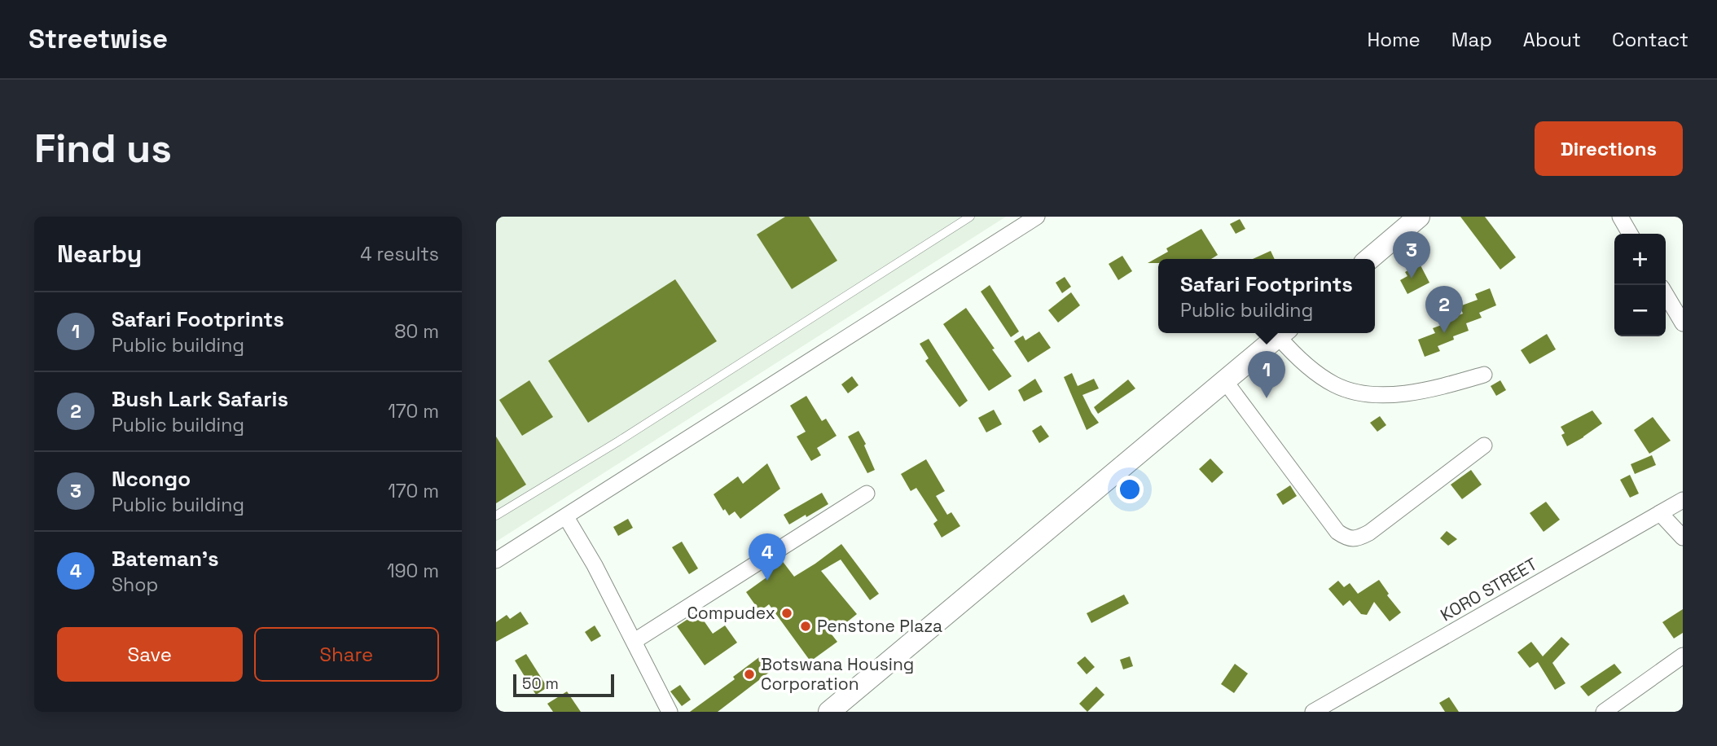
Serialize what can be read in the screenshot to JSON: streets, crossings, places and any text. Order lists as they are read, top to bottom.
{
  "streets": {
    "street": ["KORO STREET"]
  },
  "places": ["Compudex", "Penstone Plaza", "Botswana Housing Corporation"],
  "scale_bar": "50 m",
  "page": {
    "header": "Streetwise",
    "nav": [
      "Home",
      "Map",
      "About",
      "Contact"
    ],
    "buttons": [
      "Directions",
      ["Save", "Share"]
    ],
    "title": "Find us",
    "heading": ["Nearby", "4 results"],
    "pins": [
      "3",
      "2",
      "1",
      "4"
    ],
    "map_buttons": ["+", "−"],
    "popup": ["Safari Footprints", "Public building"],
    "list": [
      {
        "mark": "1",
        "name": "Safari Footprints",
        "note": "Public building",
        "value": "80 m"
      },
      {
        "mark": "2",
        "name": "Bush Lark Safaris",
        "note": "Public building",
        "value": "170 m"
      },
      {
        "mark": "3",
        "name": "Ncongo",
        "note": "Public building",
        "value": "170 m"
      },
      {
        "mark": "4",
        "name": "Bateman's",
        "note": "Shop",
        "value": "190 m"
      }
    ],
    "scale": "50 m"
  }
}
